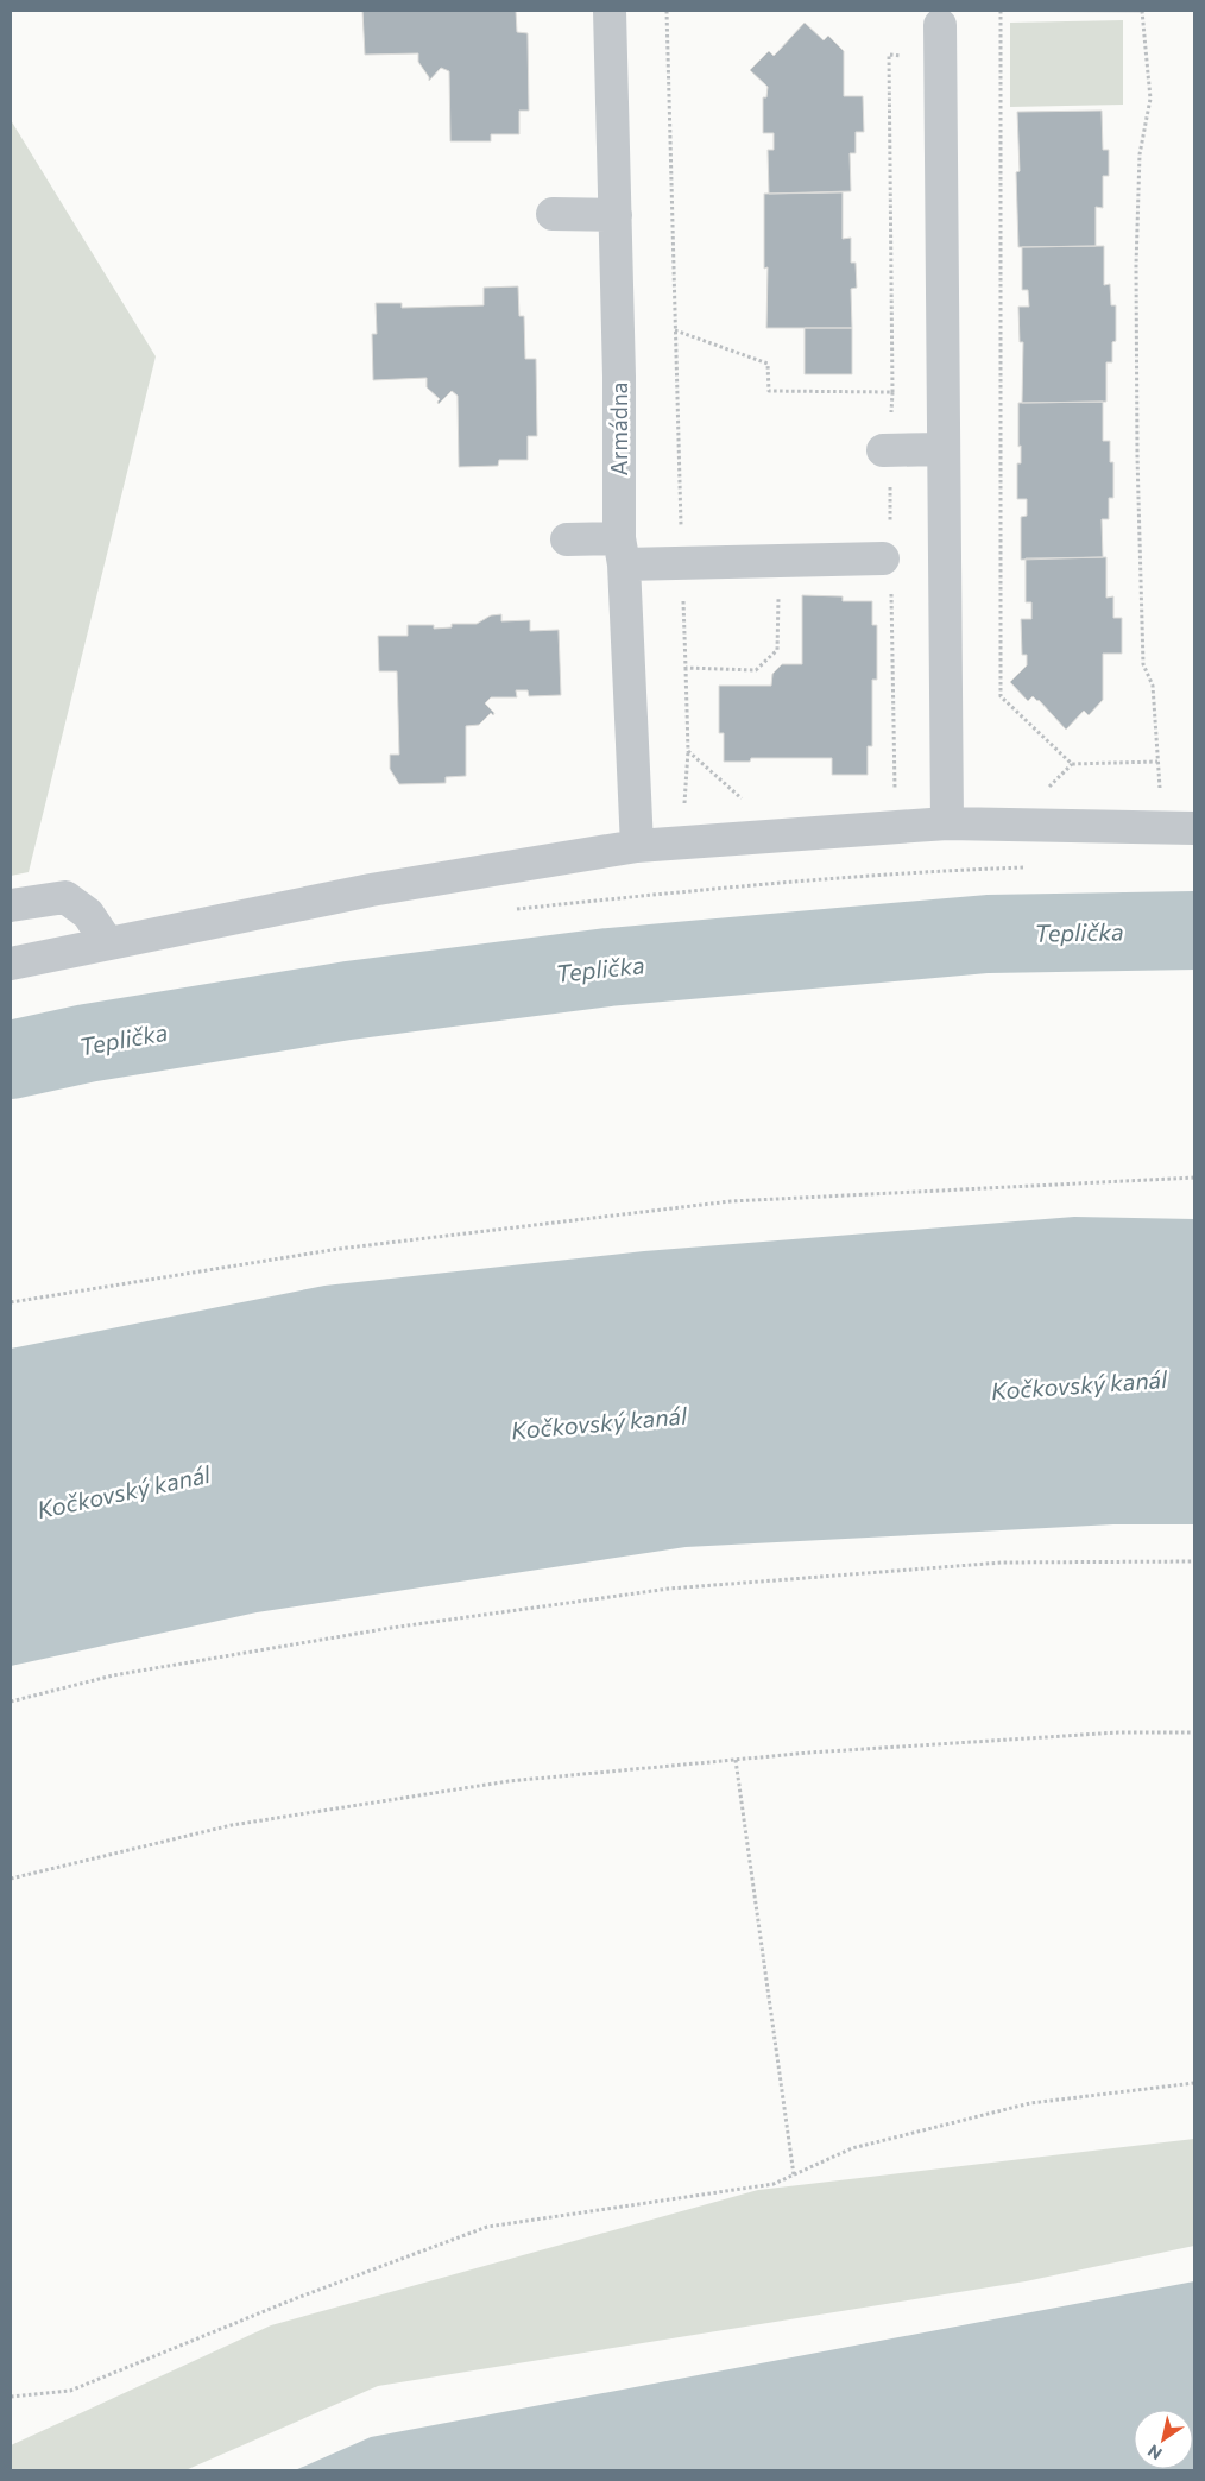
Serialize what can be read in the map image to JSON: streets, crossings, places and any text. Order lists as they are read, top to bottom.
{
  "streets": {
    "street": ["Armádna"]
  },
  "water": ["Teplička", "Kočkovský kanál"],
  "north": "bottom left"
}
